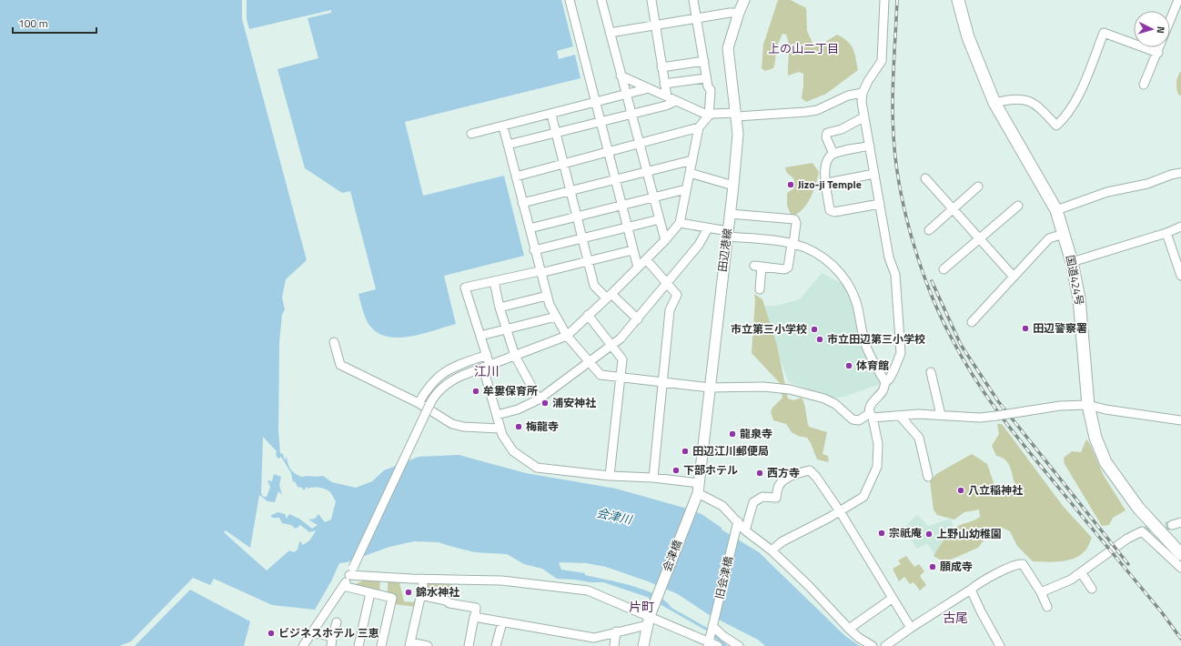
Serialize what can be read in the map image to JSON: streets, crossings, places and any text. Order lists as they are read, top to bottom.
{
  "streets": {
    "highway": ["国道424号"],
    "main road": ["田辺港線", "会津橋"],
    "street": ["旧会津橋"]
  },
  "crossings": [
    ["田辺港線", "会津橋"]
  ],
  "districts": [
    "上の山二丁目",
    "江川",
    "片町",
    "古尾"
  ],
  "water": ["会津川"],
  "places": [
    "Jizo-ji Temple",
    "田辺警察署",
    "市立第三小学校",
    "市立田辺第三小学校",
    "体育館",
    "牟婁保育所",
    "浦安神社",
    "梅龍寺",
    "龍泉寺",
    "田辺江川郵便局",
    "下部ホテル",
    "西方寺",
    "八立稲神社",
    "宗祇庵",
    "上野山幼稚園",
    "願成寺",
    "錦水神社",
    "ビジネスホテル 三恵"
  ],
  "scale_bar": "100 m",
  "north": "right"
}
